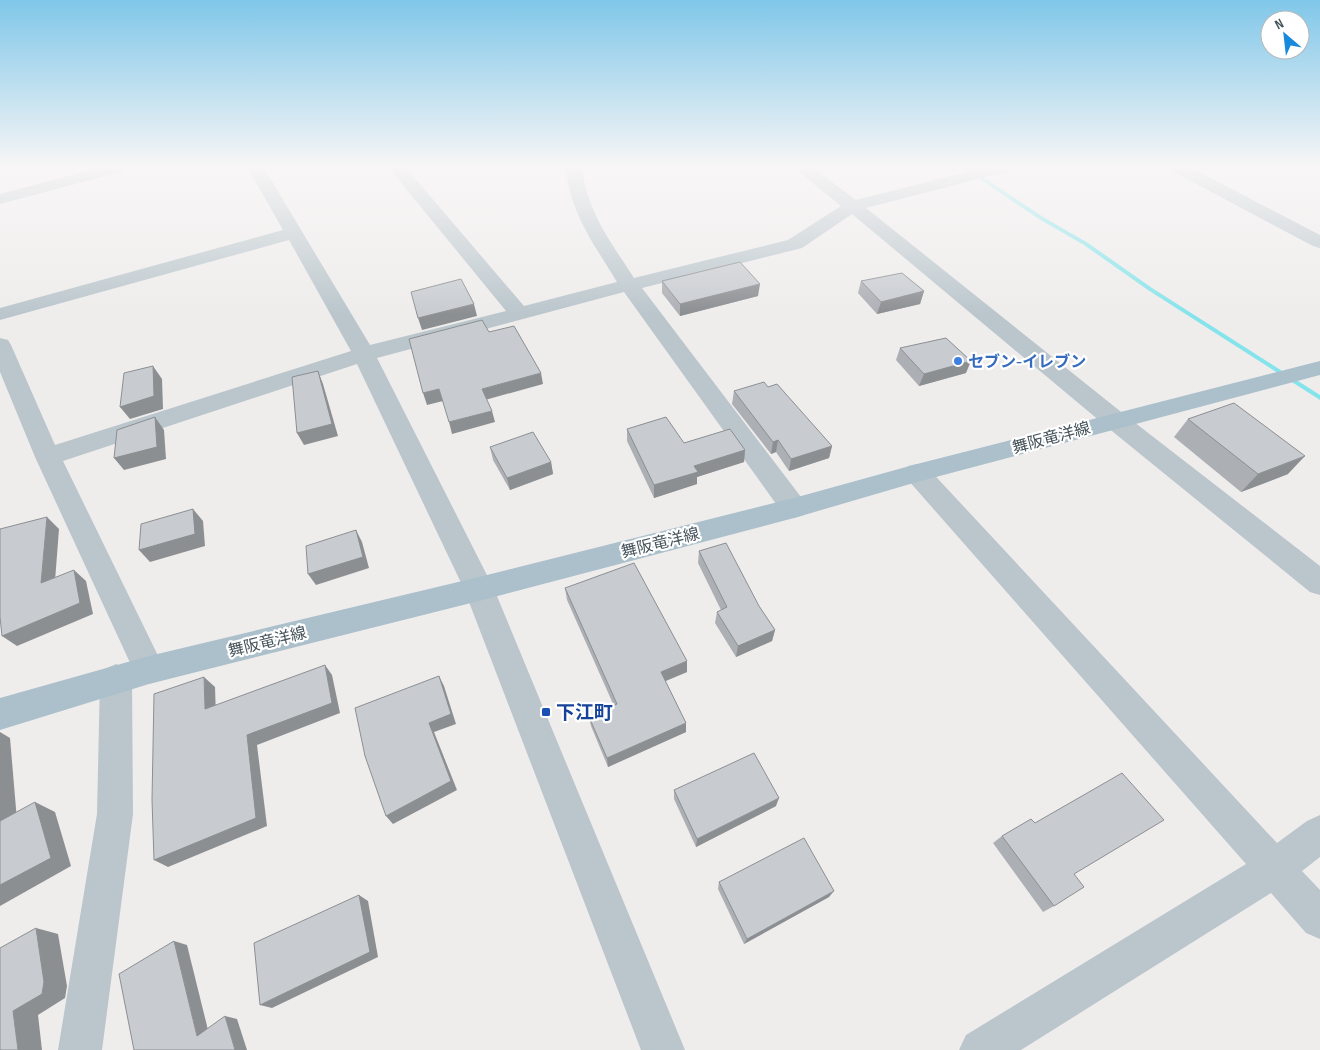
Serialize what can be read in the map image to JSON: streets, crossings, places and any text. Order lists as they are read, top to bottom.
{
  "streets": {
    "main road": ["舞阪竜洋線"]
  },
  "places": {
    "other": ["セブン-イレブン"],
    "transit": ["下江町"]
  },
  "north": "top left"
}
